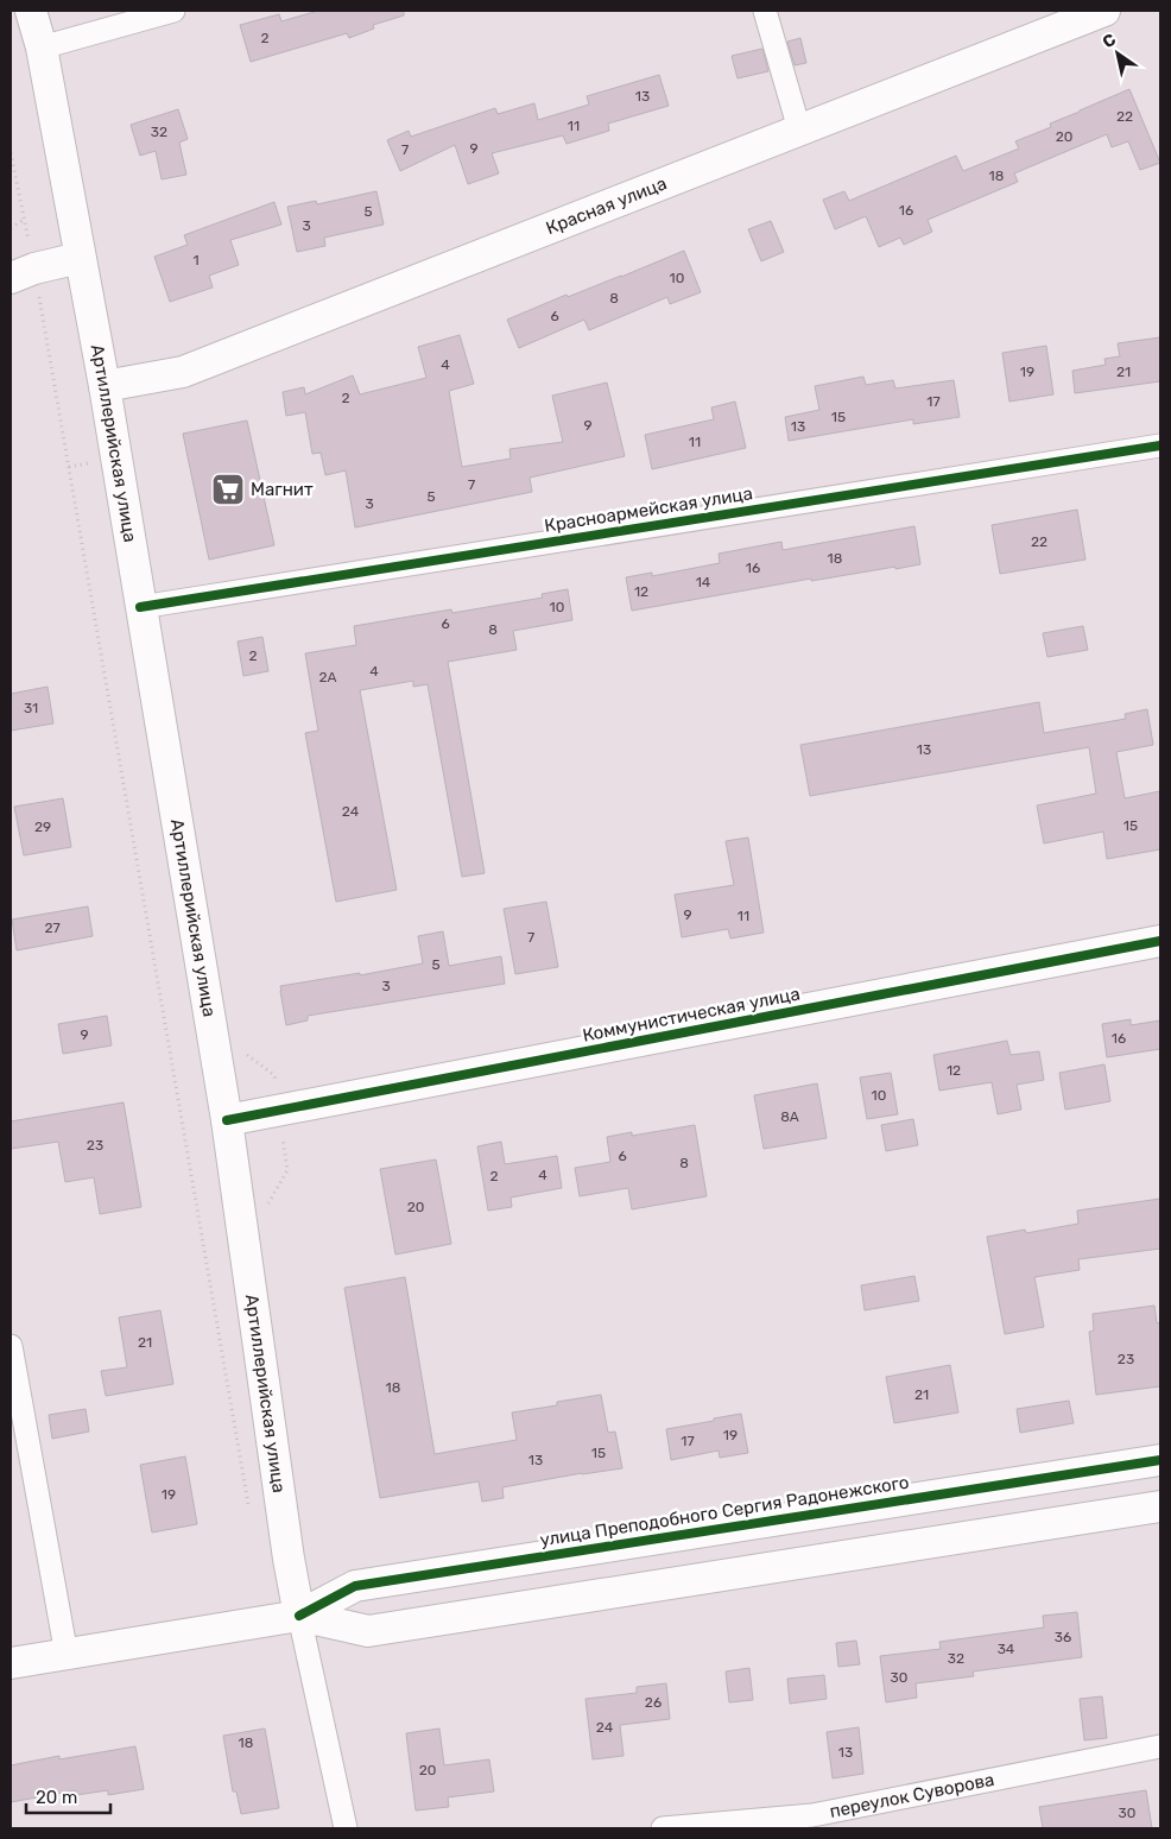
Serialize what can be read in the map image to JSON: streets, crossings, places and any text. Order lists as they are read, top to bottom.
{
  "streets": {
    "street": [
      "Красная улица",
      "Артиллерийская улица",
      "Красноармейская улица",
      "Коммунистическая улица",
      "улица Преподобного Сергия Радонежского",
      "переулок Суворова"
    ]
  },
  "crossings": [
    ["Красная улица", "Артиллерийская улица"],
    ["Артиллерийская улица", "Красноармейская улица"],
    ["Артиллерийская улица", "Коммунистическая улица"],
    ["Артиллерийская улица", "улица Преподобного Сергия Радонежского"]
  ],
  "places": {
    "supermarket": ["Магнит"]
  },
  "house_numbers": [
    "2",
    "13",
    "22",
    "11",
    "32",
    "20",
    "9",
    "7",
    "18",
    "16",
    "5",
    "3",
    "1",
    "10",
    "8",
    "6",
    "4",
    "19",
    "21",
    "2",
    "17",
    "15",
    "9",
    "13",
    "11",
    "7",
    "5",
    "3",
    "22",
    "18",
    "16",
    "14",
    "12",
    "10",
    "6",
    "8",
    "2",
    "4",
    "2А",
    "31",
    "13",
    "24",
    "15",
    "29",
    "9",
    "11",
    "27",
    "7",
    "5",
    "3",
    "9",
    "16",
    "12",
    "10",
    "8А",
    "23",
    "6",
    "8",
    "4",
    "2",
    "20",
    "21",
    "23",
    "18",
    "21",
    "19",
    "17",
    "15",
    "13",
    "19",
    "36",
    "34",
    "32",
    "30",
    "26",
    "24",
    "18",
    "13",
    "20",
    "30"
  ],
  "scale_bar": "20 m",
  "north": "top left"
}
